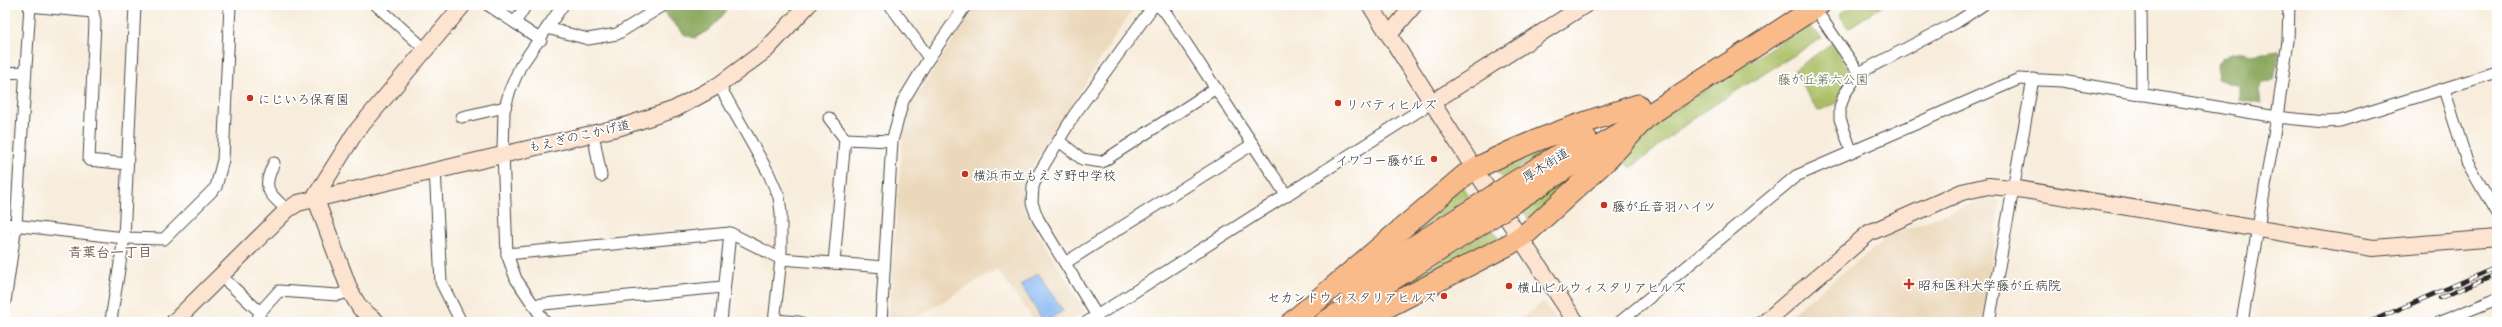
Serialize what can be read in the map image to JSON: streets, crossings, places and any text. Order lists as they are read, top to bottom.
{
  "streets": {
    "highway": ["厚木街道"],
    "street": ["もえぎのこかげ道"]
  },
  "districts": ["青葉台一丁目"],
  "parks": ["藤が丘第六公園"],
  "places": {
    "other": [
      "にじいろ保育園",
      "リバティヒルズ",
      "イワコー藤が丘",
      "横浜市立もえぎ野中学校",
      "藤が丘音羽ハイツ",
      "横山ビルウィスタリアヒルズ",
      "セカンドウィスタリアヒルズ"
    ],
    "health": ["昭和医科大学藤が丘病院"]
  }
}
